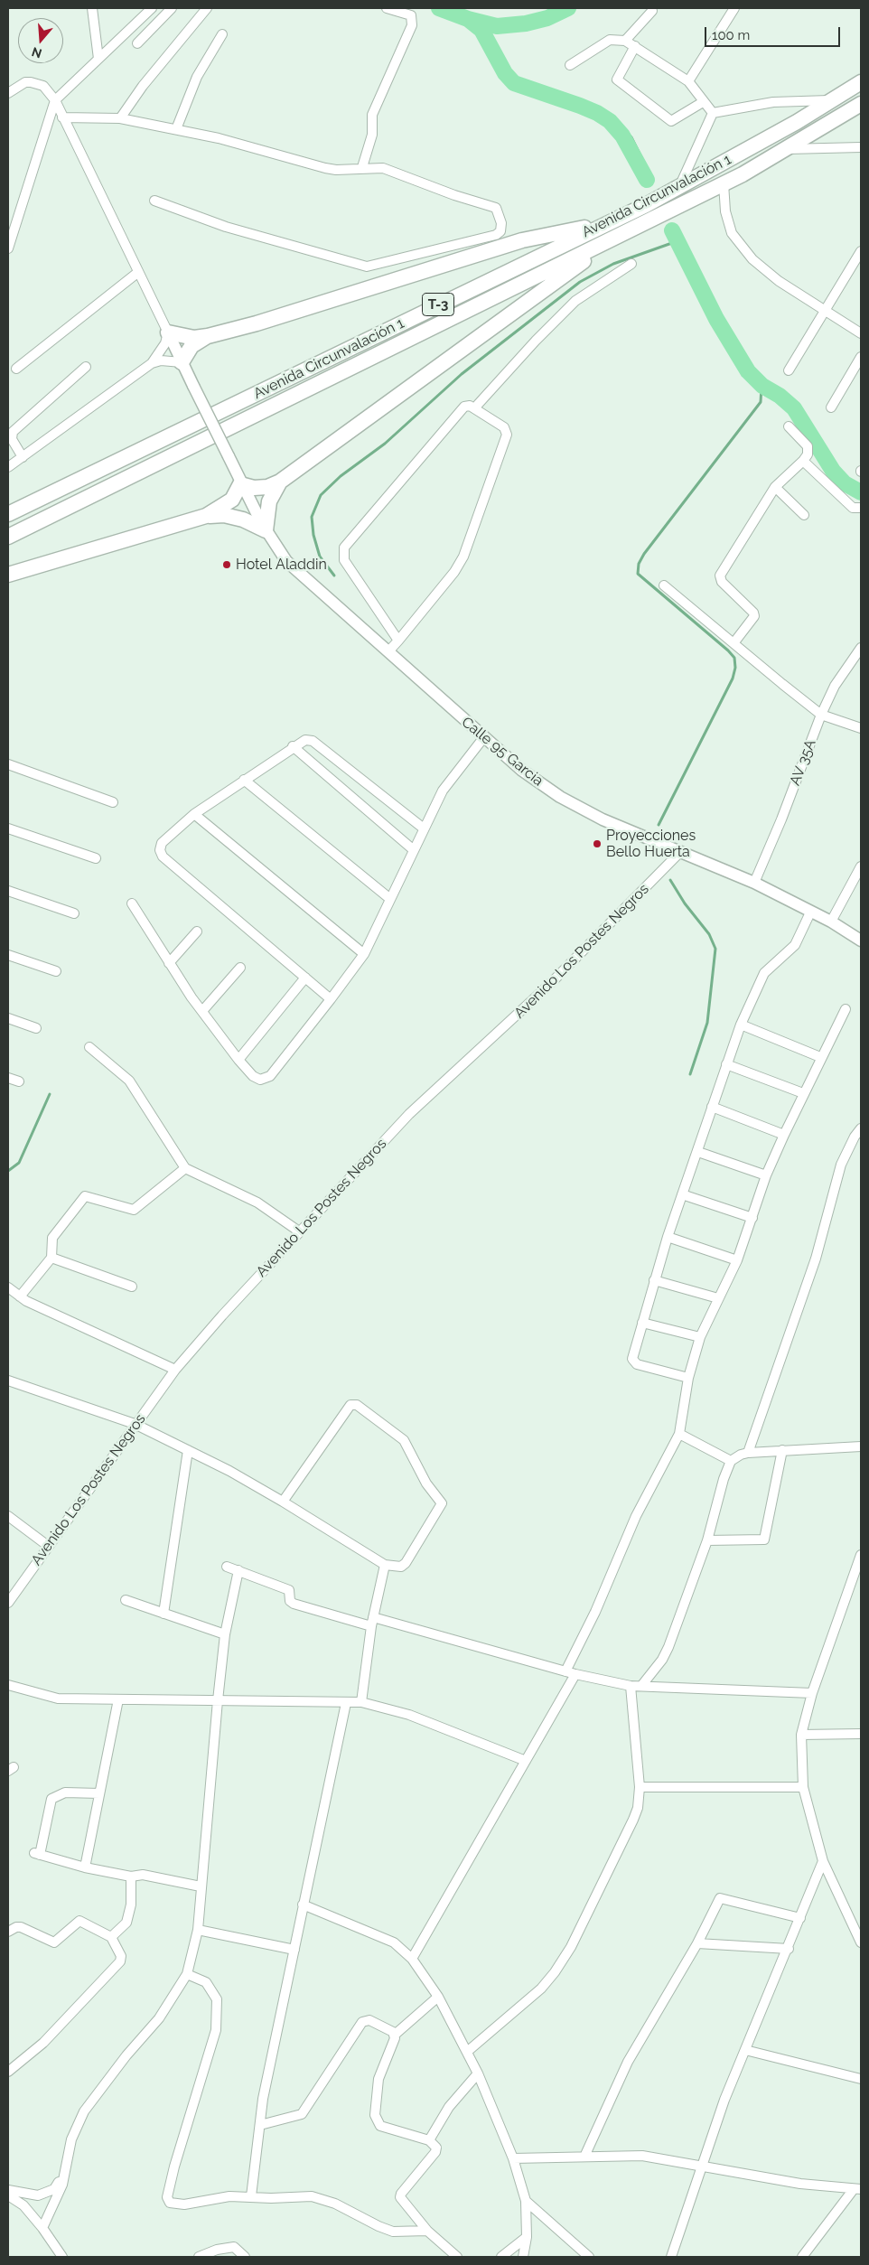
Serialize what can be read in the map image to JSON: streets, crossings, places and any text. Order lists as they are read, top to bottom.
{
  "streets": {
    "main road": ["Avenida Circunvalación 1", "T-3"],
    "street": ["Calle 95 Garcia", "AV 35A", "Avenido Los Postes Negros"]
  },
  "crossings": [
    ["Calle 95 Garcia", "AV 35A"],
    ["Calle 95 Garcia", "Avenido Los Postes Negros"]
  ],
  "places": ["Hotel Aladdin", "Proyecciones Bello Huerta"],
  "scale_bar": "100 m",
  "north": "bottom"
}
